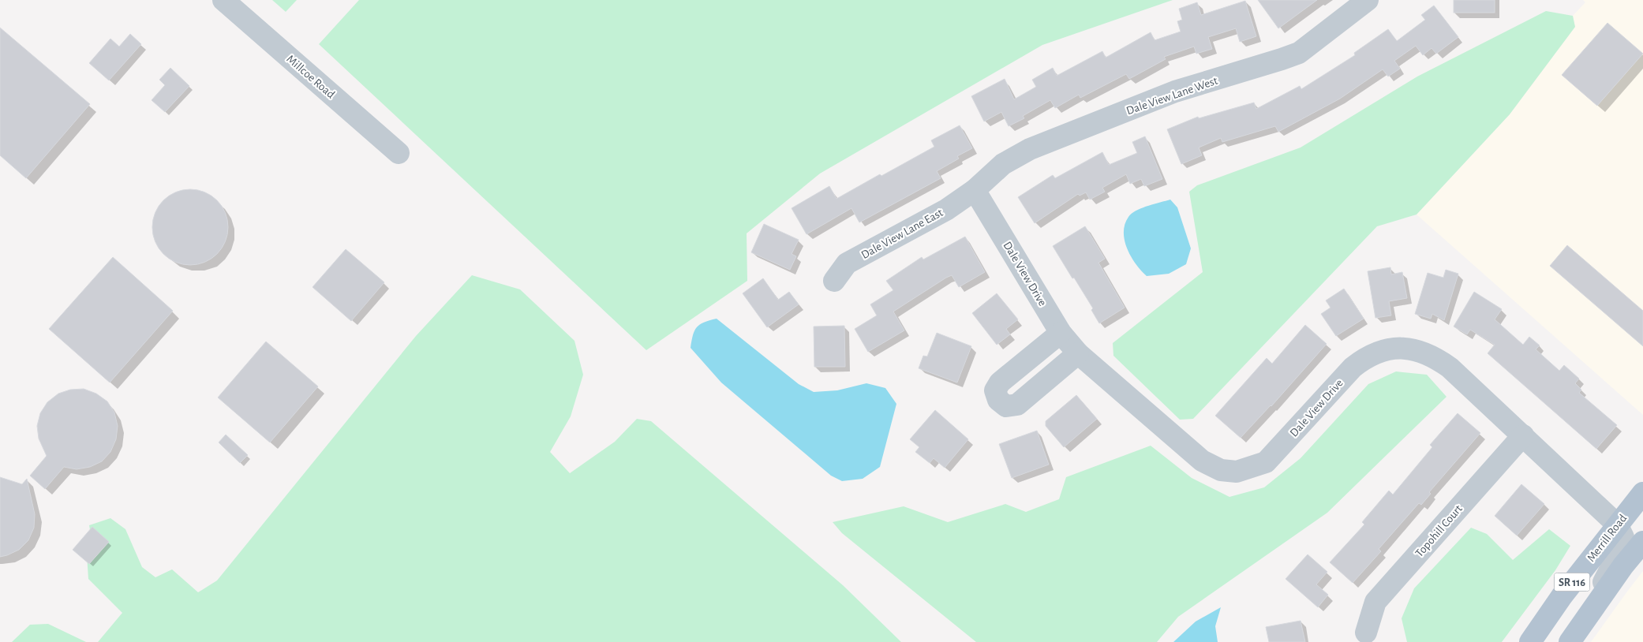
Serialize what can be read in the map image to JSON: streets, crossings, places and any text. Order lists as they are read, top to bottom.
{
  "streets": {
    "main road": ["Merrill Road", "SR 116"],
    "street": [
      "Millcoe Road",
      "Dale View Lane West",
      "Dale View Lane East",
      "Dale View Drive",
      "Topohill Court"
    ]
  },
  "crossings": [
    ["Dale View Lane West", "Dale View Lane East"],
    ["Dale View Lane West", "Dale View Drive"],
    ["Dale View Lane East", "Dale View Drive"],
    ["Dale View Drive", "Topohill Court"],
    ["Dale View Drive", "Merrill Road"]
  ]
}
